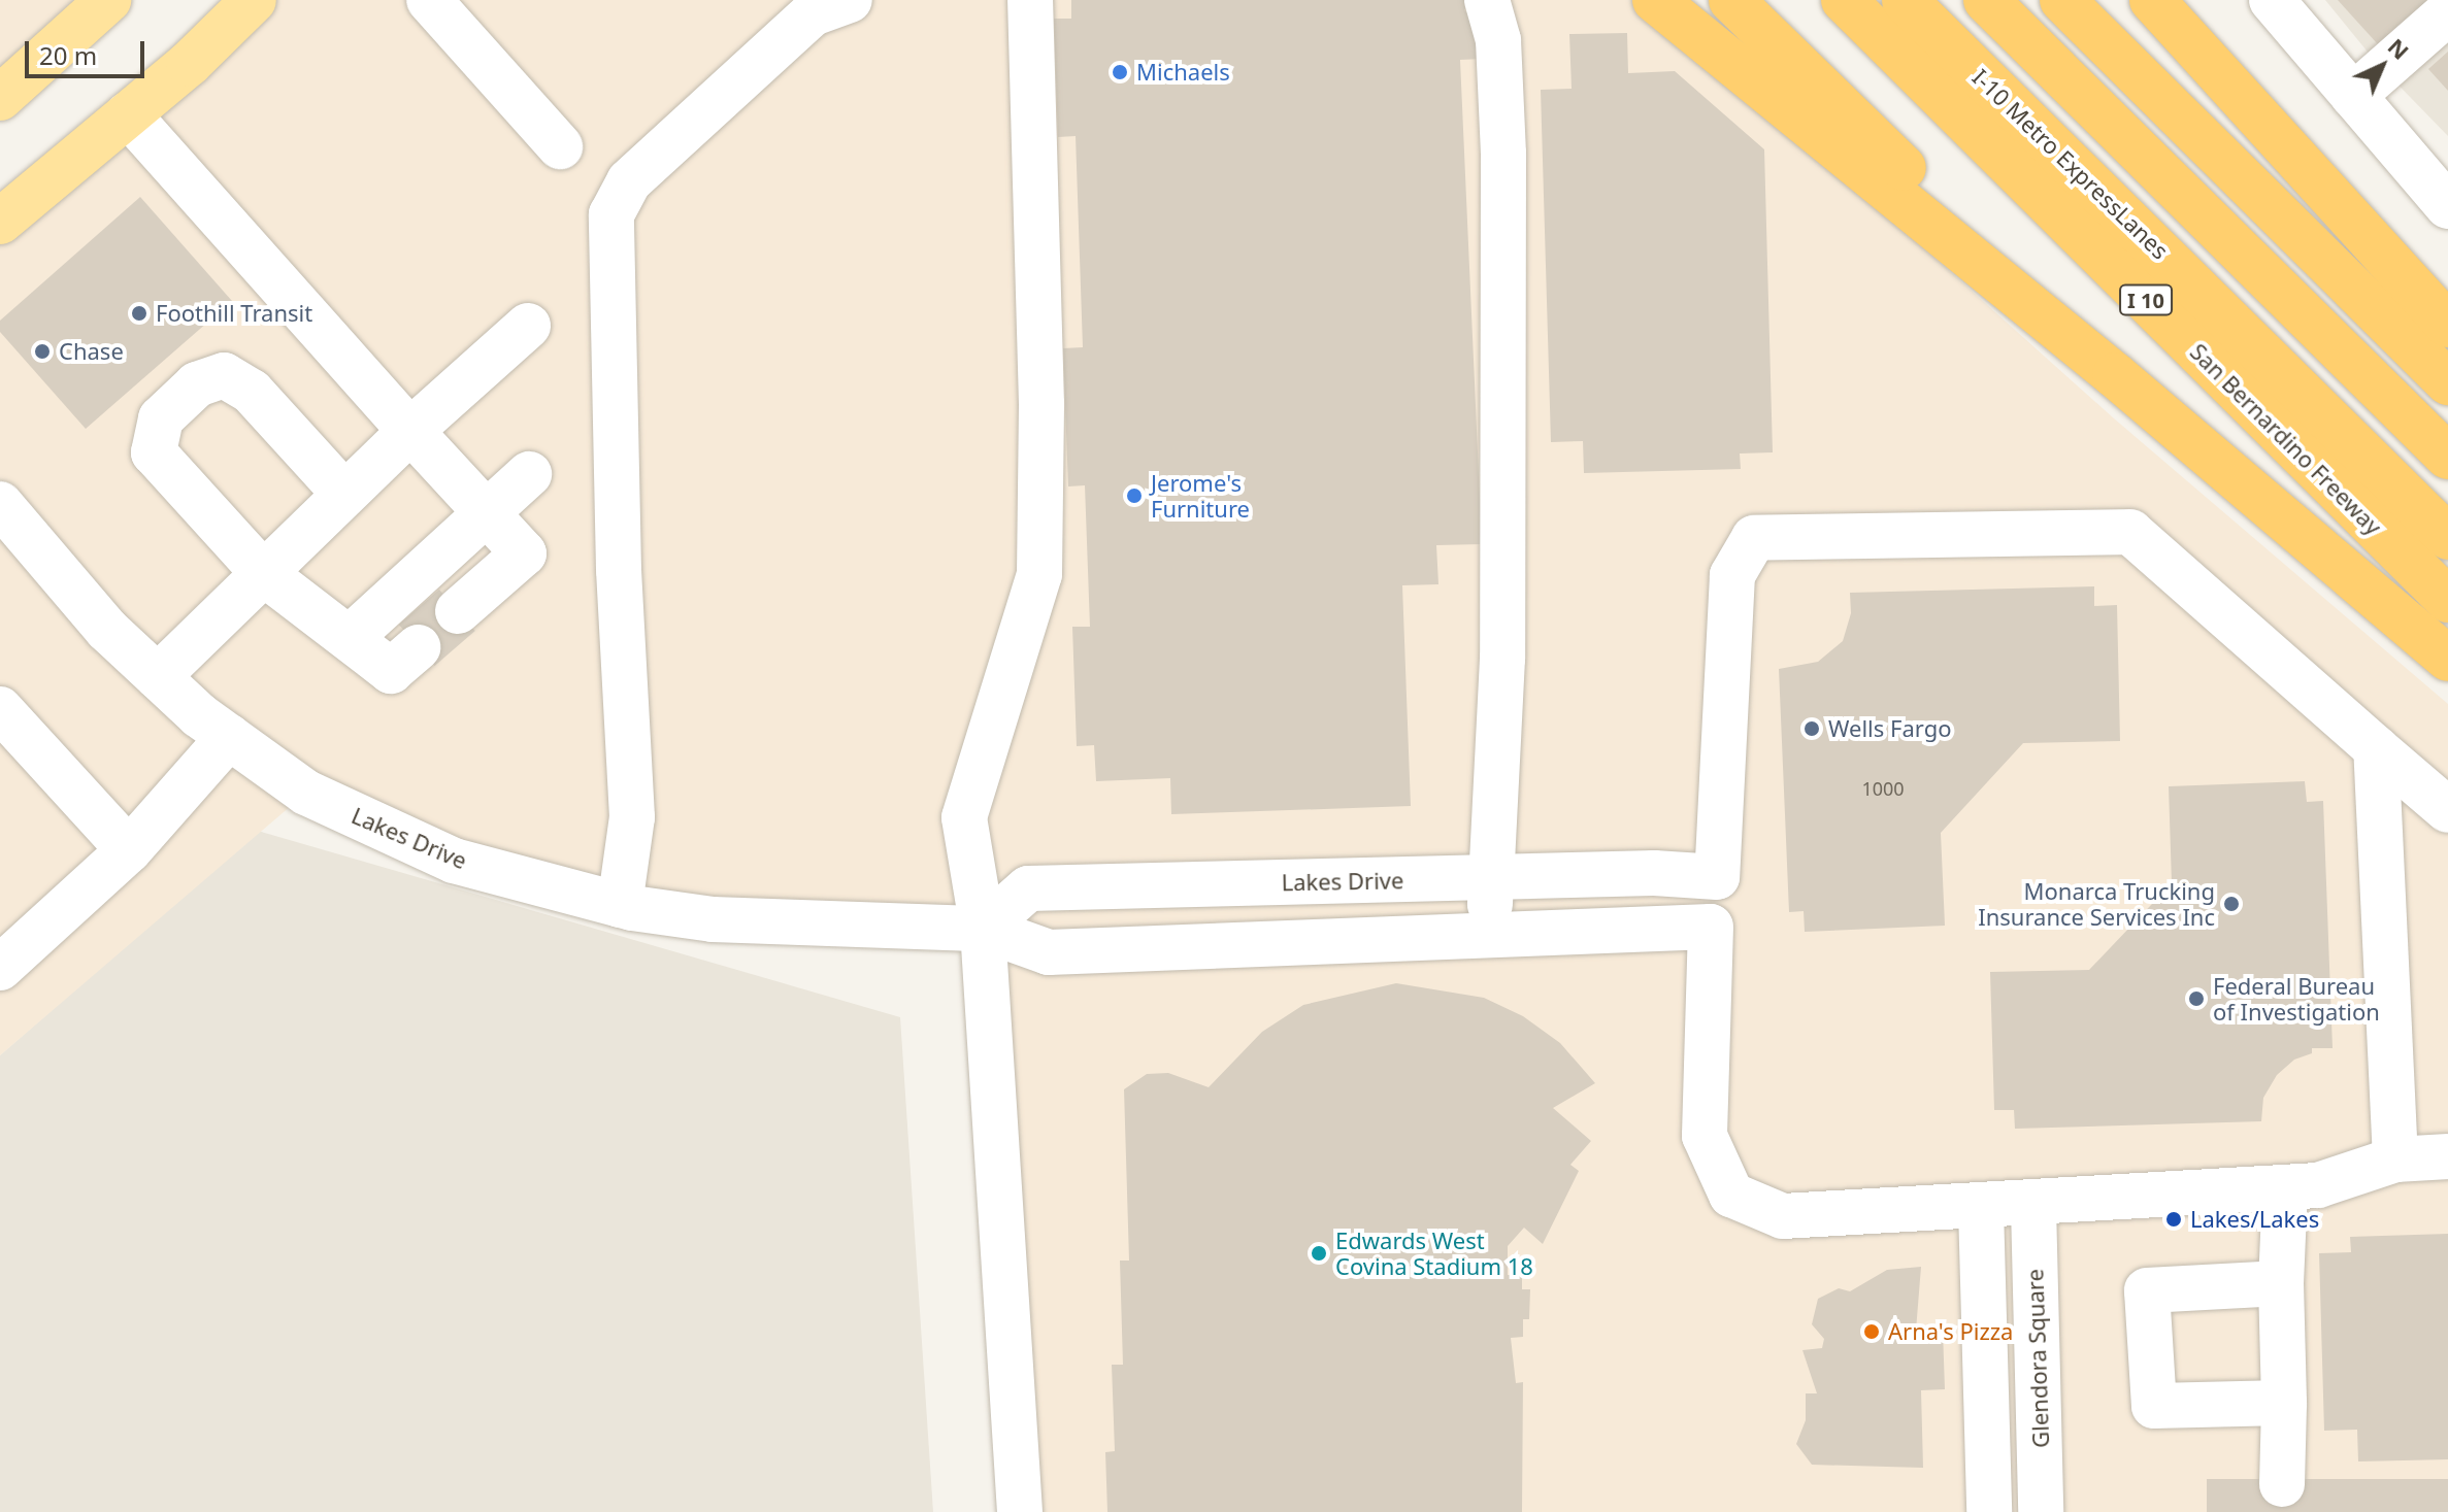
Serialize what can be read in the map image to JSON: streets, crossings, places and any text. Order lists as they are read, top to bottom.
{
  "streets": {
    "highway": ["I-10 Metro ExpressLanes", "I 10", "San Bernardino Freeway"],
    "street": ["Lakes Drive", "Glendora Square"]
  },
  "places": [
    "Michaels",
    "Foothill Transit",
    "Chase",
    "Jerome's Furniture",
    "Wells Fargo",
    "Monarca Trucking Insurance Services Inc",
    "Federal Bureau of Investigation",
    "Lakes/Lakes",
    "Edwards West Covina Stadium 18",
    "Arna's Pizza"
  ],
  "house_numbers": ["1000"],
  "scale_bar": "20 m",
  "north": "top right"
}
